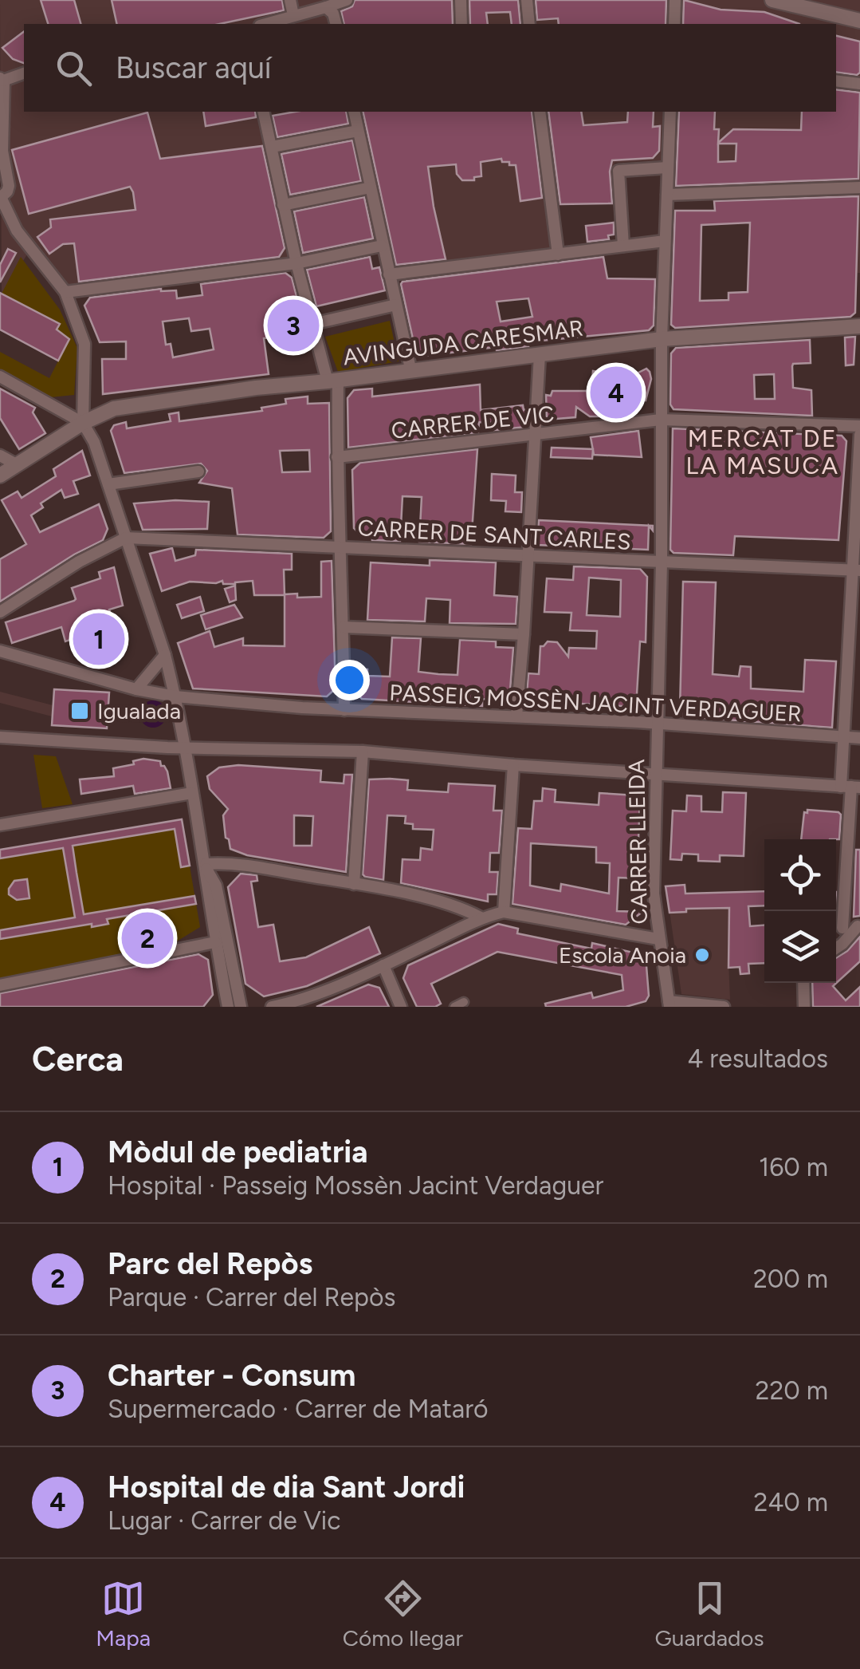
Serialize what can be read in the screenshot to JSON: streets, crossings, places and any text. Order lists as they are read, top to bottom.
{
  "streets": {
    "street": [
      "AVINGUDA CARESMAR",
      "CARRER DE VIC",
      "CARRER DE SANT CARLES",
      "PASSEIG MOSSÈN JACINT VERDAGUER",
      "CARRER LLEIDA"
    ]
  },
  "crossings": [
    ["AVINGUDA CARESMAR", "CARRER LLEIDA"],
    ["CARRER DE VIC", "CARRER LLEIDA"],
    ["CARRER DE SANT CARLES", "CARRER LLEIDA"],
    ["PASSEIG MOSSÈN JACINT VERDAGUER", "CARRER LLEIDA"]
  ],
  "districts": ["MERCAT DE LA MASUCA"],
  "places": {
    "transit": ["Igualada"],
    "other": ["Escola Anoia"]
  },
  "page": {
    "search": "Buscar aquí",
    "pins": [
      "3",
      "4",
      "1",
      "2"
    ],
    "heading": ["Cerca", "4 resultados"],
    "list": [
      {
        "mark": "1",
        "name": "Mòdul de pediatria",
        "note": "Hospital · Passeig Mossèn Jacint Verdaguer",
        "value": "160 m"
      },
      {
        "mark": "2",
        "name": "Parc del Repòs",
        "note": "Parque · Carrer del Repòs",
        "value": "200 m"
      },
      {
        "mark": "3",
        "name": "Charter - Consum",
        "note": "Supermercado · Carrer de Mataró",
        "value": "220 m"
      },
      {
        "mark": "4",
        "name": "Hospital de dia Sant Jordi",
        "note": "Lugar · Carrer de Vic",
        "value": "240 m"
      }
    ],
    "nav": ["Mapa", "Cómo llegar", "Guardados"]
  }
}
